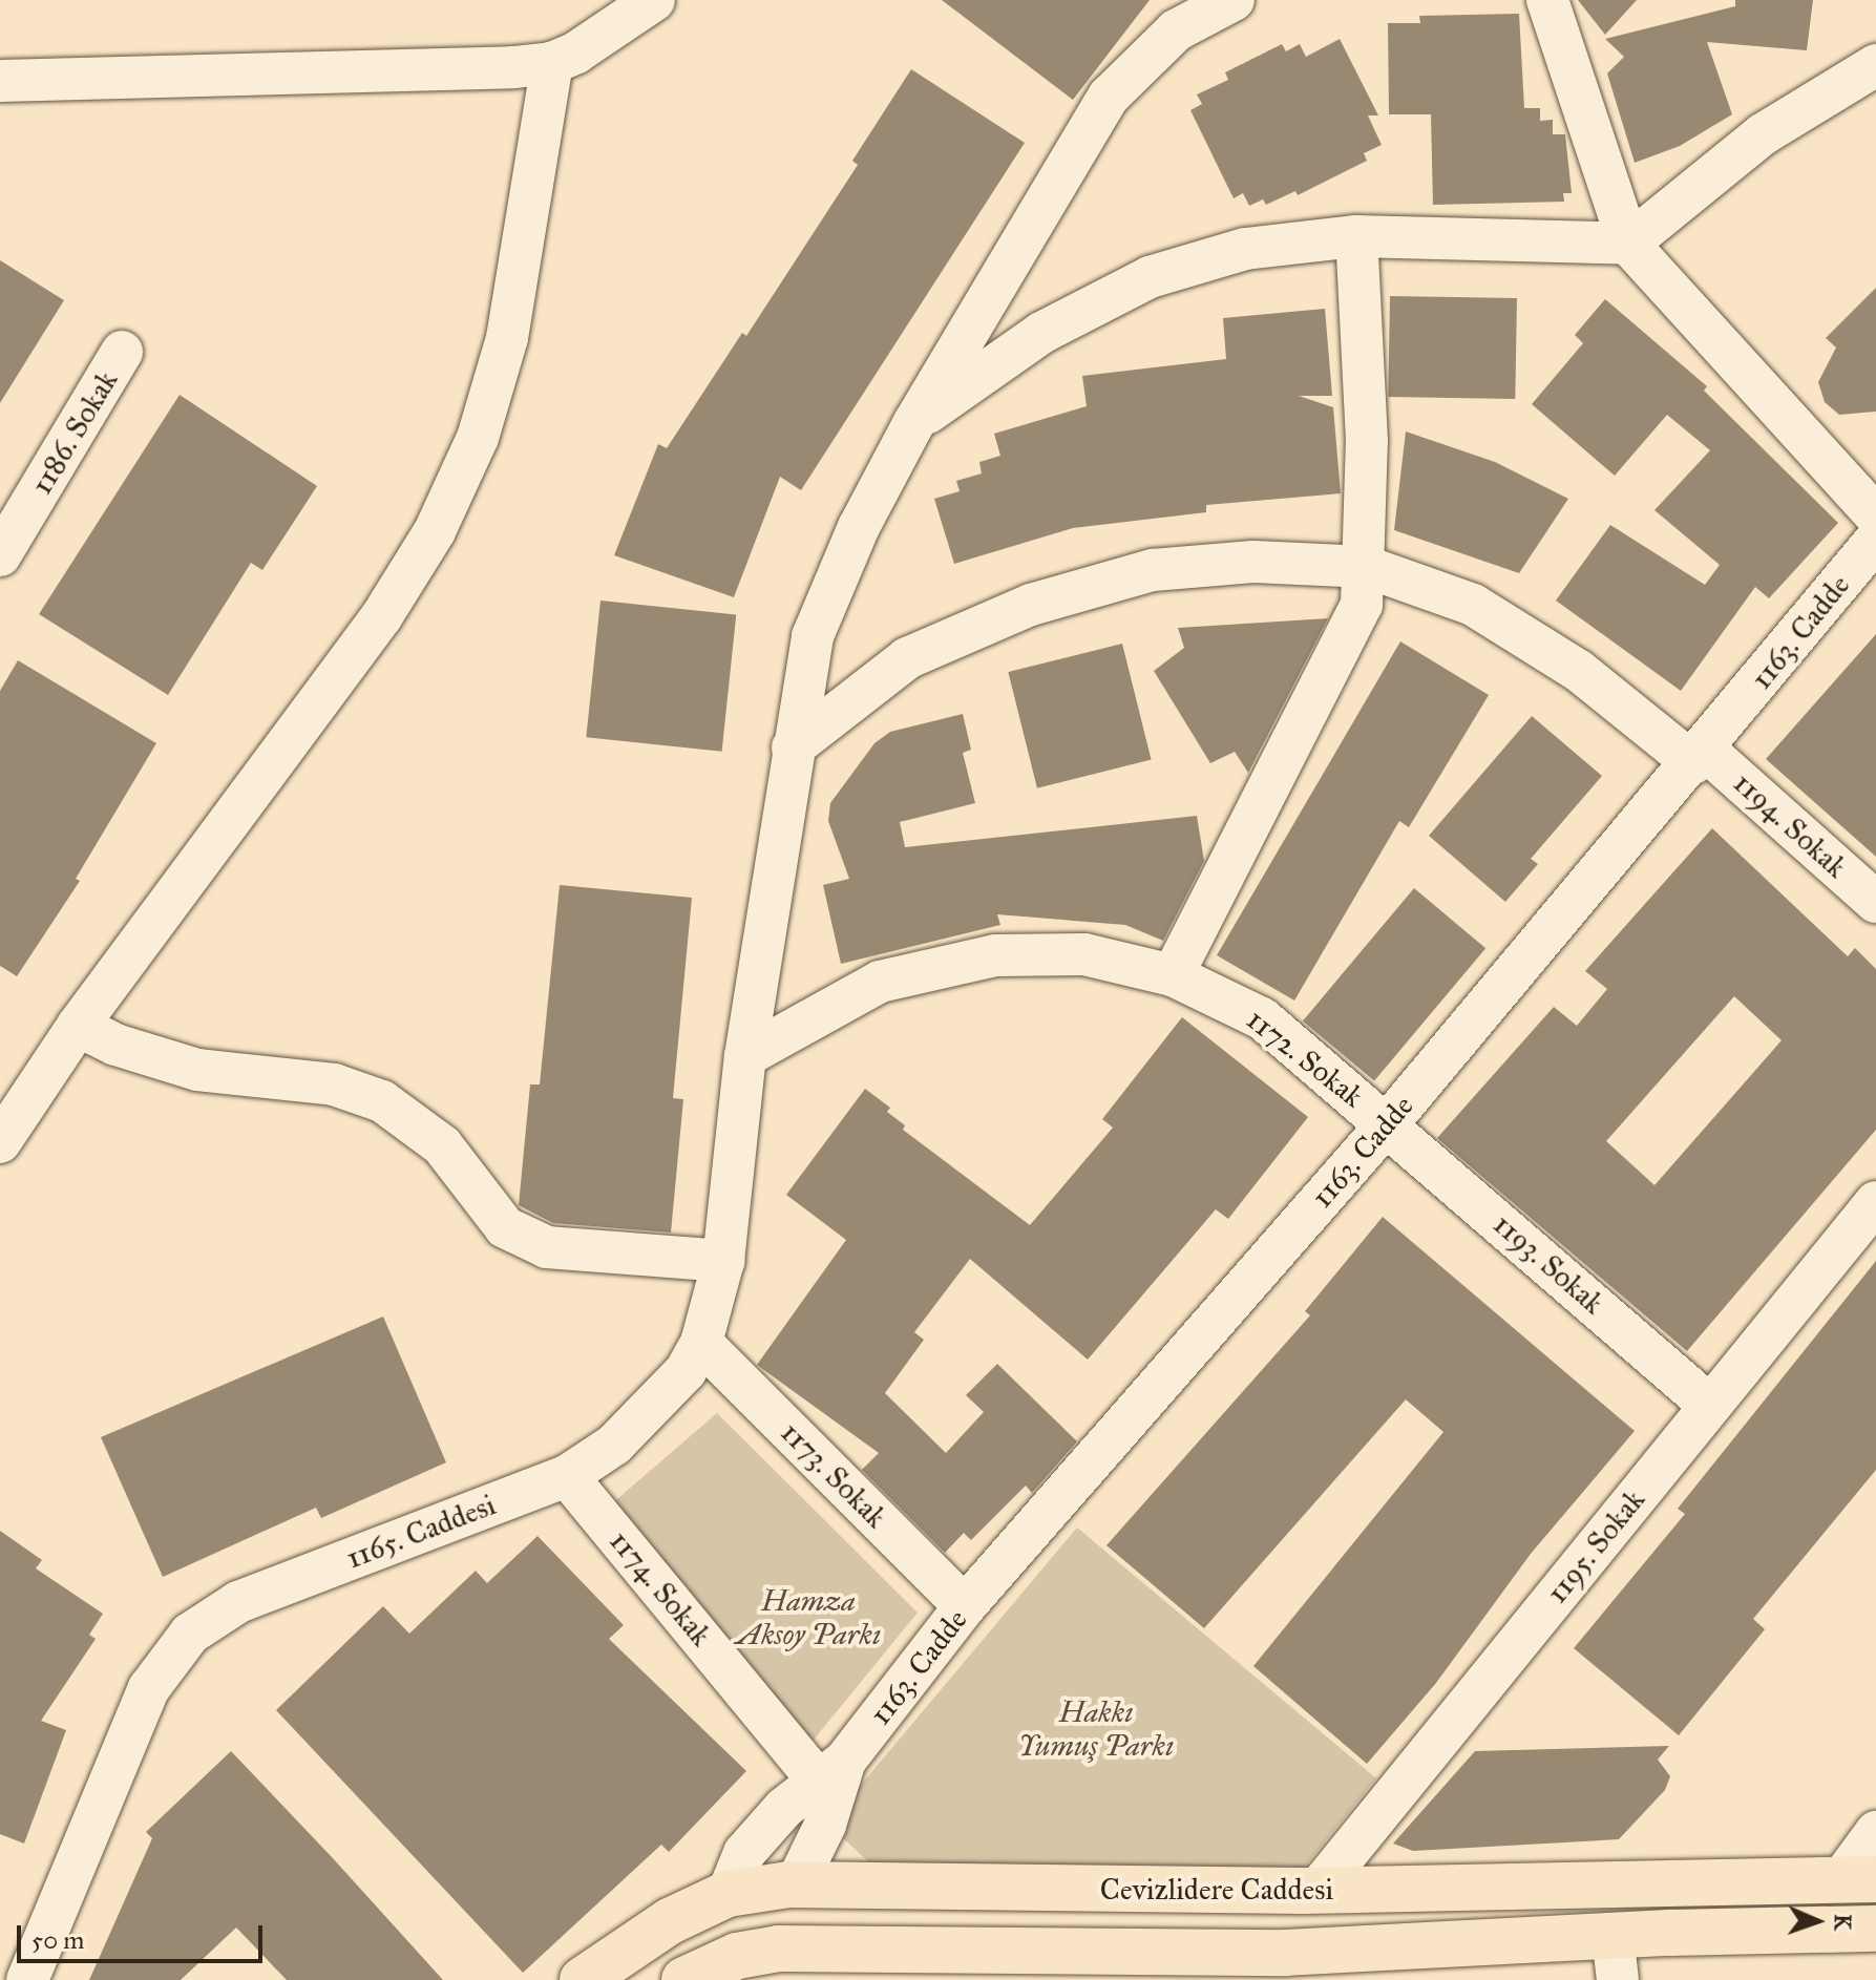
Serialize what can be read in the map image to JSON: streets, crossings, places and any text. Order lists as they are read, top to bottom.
{
  "streets": {
    "main road": ["Cevizlidere Caddesi"],
    "street": [
      "1186. Sokak",
      "1163. Cadde",
      "1194. Sokak",
      "1172. Sokak",
      "1193. Sokak",
      "1173. Sokak",
      "1165. Caddesi",
      "1195. Sokak",
      "1174. Sokak"
    ]
  },
  "crossings": [
    ["1163. Cadde", "1194. Sokak"],
    ["1163. Cadde", "1172. Sokak"],
    ["1163. Cadde", "1193. Sokak"],
    ["1163. Cadde", "1173. Sokak"],
    ["1163. Cadde", "1174. Sokak"],
    ["1163. Cadde", "Cevizlidere Caddesi"],
    ["1194. Sokak", "1165. Caddesi"],
    ["1172. Sokak", "1193. Sokak"],
    ["1172. Sokak", "1165. Caddesi"],
    ["1193. Sokak", "1195. Sokak"],
    ["1173. Sokak", "1165. Caddesi"],
    ["1165. Caddesi", "1174. Sokak"],
    ["1195. Sokak", "Cevizlidere Caddesi"]
  ],
  "parks": ["Hamza Aksoy Parkı", "Hakkı Yumuş Parkı"],
  "scale_bar": "50 m",
  "north": "right"
}
